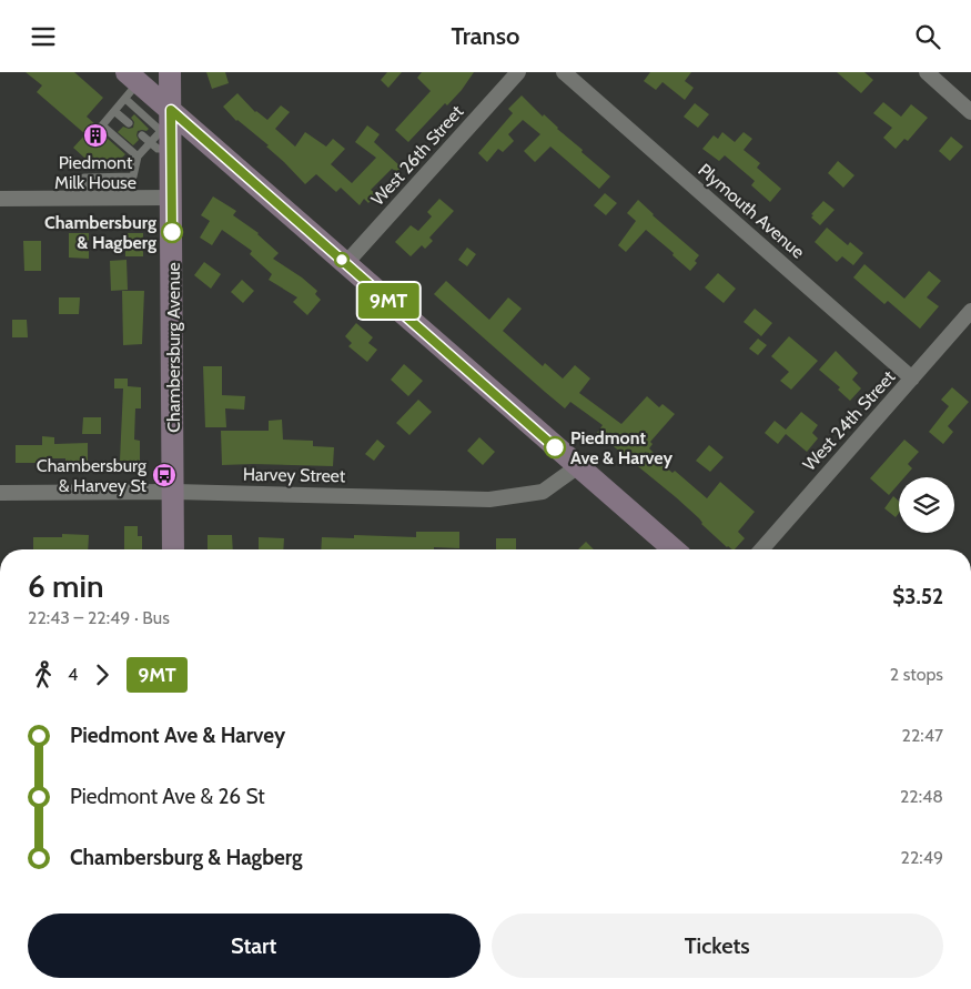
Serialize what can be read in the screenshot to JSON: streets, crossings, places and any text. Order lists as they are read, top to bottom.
{
  "streets": {
    "main road": ["Chambersburg Avenue"],
    "street": [
      "West 26th Street",
      "Plymouth Avenue",
      "West 24th Street",
      "Harvey Street"
    ]
  },
  "crossings": [
    ["Plymouth Avenue", "West 24th Street"],
    ["Chambersburg Avenue", "Harvey Street"]
  ],
  "places": {
    "building": ["Piedmont Milk House"],
    "other": ["Chambersburg & Hagberg", "Piedmont Ave & Harvey"],
    "bus stop": ["Chambersburg & Harvey St"]
  },
  "lines": ["bus line 9MT"],
  "page": {
    "header": "Transo",
    "on_map": "9MT",
    "heading": ["6 min", "22:43 – 22:49 · Bus", "$3.52"],
    "legs": ["4", "9MT", "2 stops"],
    "list": [
      {
        "name": "Piedmont Ave & Harvey",
        "value": "22:47"
      },
      {
        "name": "Piedmont Ave & 26 St",
        "value": "22:48"
      },
      {
        "name": "Chambersburg & Hagberg",
        "value": "22:49"
      }
    ],
    "buttons": ["Start", "Tickets"]
  }
}
